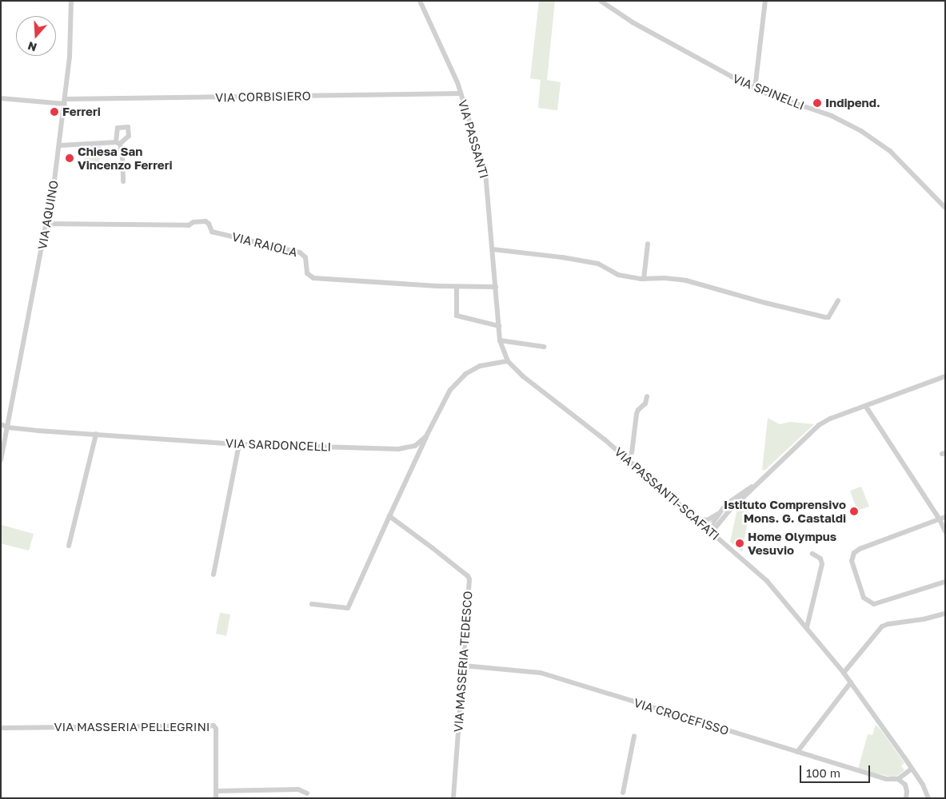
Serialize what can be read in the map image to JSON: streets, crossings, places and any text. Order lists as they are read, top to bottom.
{
  "streets": {
    "street": [
      "VIA SPINELLI",
      "VIA CORBISIERO",
      "VIA PASSANTI",
      "VIA AQUINO",
      "VIA RAIOLA",
      "VIA SARDONCELLI",
      "VIA PASSANTI-SCAFATI",
      "VIA MASSERIA TEDESCO",
      "VIA CROCEFISSO",
      "VIA MASSERIA PELLEGRINI"
    ]
  },
  "crossings": [
    ["VIA CORBISIERO", "VIA PASSANTI"],
    ["VIA CORBISIERO", "VIA AQUINO"],
    ["VIA PASSANTI", "VIA RAIOLA"],
    ["VIA PASSANTI", "VIA PASSANTI-SCAFATI"],
    ["VIA AQUINO", "VIA RAIOLA"],
    ["VIA AQUINO", "VIA SARDONCELLI"],
    ["VIA MASSERIA TEDESCO", "VIA CROCEFISSO"]
  ],
  "places": [
    "Indipend.",
    "Ferreri",
    "Chiesa San Vincenzo Ferreri",
    "Istituto Comprensivo Mons. G. Castaldi",
    "Home Olympus Vesuvio"
  ],
  "scale_bar": "100 m",
  "north": "bottom"
}
